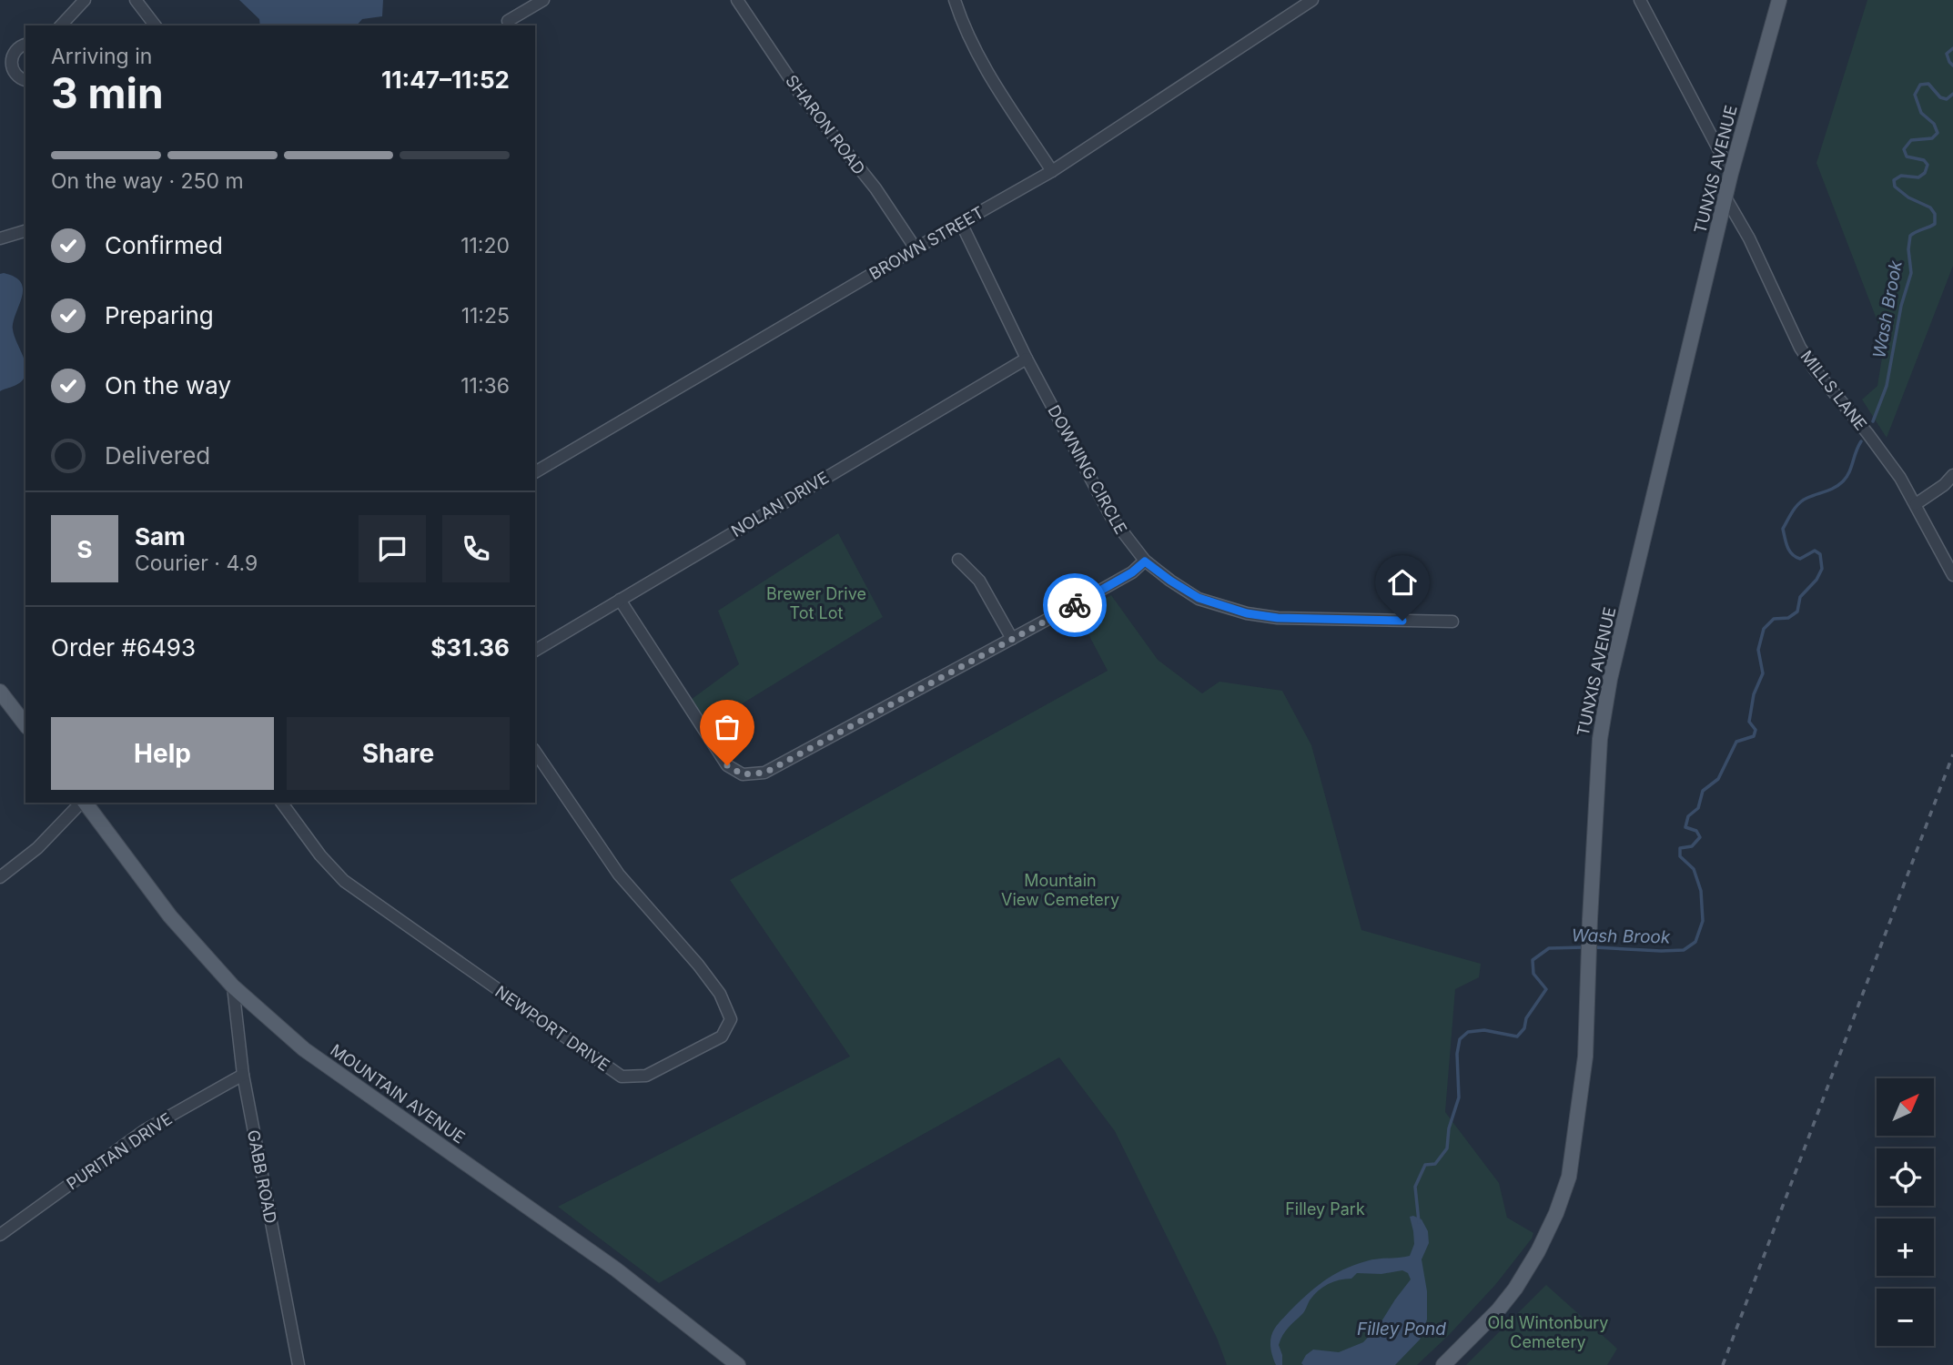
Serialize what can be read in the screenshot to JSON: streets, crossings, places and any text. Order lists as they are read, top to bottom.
{
  "streets": {
    "main road": ["TUNXIS AVENUE", "MOUNTAIN AVENUE"],
    "street": [
      "SHARON ROAD",
      "BROWN STREET",
      "MILLS LANE",
      "DOWNING CIRCLE",
      "NOLAN DRIVE",
      "NEWPORT DRIVE",
      "PURITAN DRIVE",
      "GABB ROAD"
    ]
  },
  "crossings": [
    ["SHARON ROAD", "BROWN STREET"],
    ["TUNXIS AVENUE", "MILLS LANE"],
    ["BROWN STREET", "DOWNING CIRCLE"],
    ["DOWNING CIRCLE", "NOLAN DRIVE"],
    ["MOUNTAIN AVENUE", "GABB ROAD"],
    ["PURITAN DRIVE", "GABB ROAD"]
  ],
  "water": ["Wash Brook", "Filley Pond"],
  "parks": [
    "Brewer Drive Tot Lot",
    "Mountain View Cemetery",
    "Filley Park",
    "Old Wintonbury Cemetery"
  ],
  "north": "top right",
  "page": {
    "heading": ["3 min", "Arriving in", "11:47–11:52"],
    "panel": [
      "Sam",
      "Courier · 4.9",
      "Order #6493",
      "$31.36"
    ],
    "bar": "On the way · 250 m",
    "list": [
      ["Confirmed", "11:20"],
      ["Preparing", "11:25"],
      ["On the way", "11:36"],
      "Delivered"
    ],
    "round": "S",
    "buttons": ["Help", "Share"],
    "map_buttons": ["+", "−"]
  }
}
